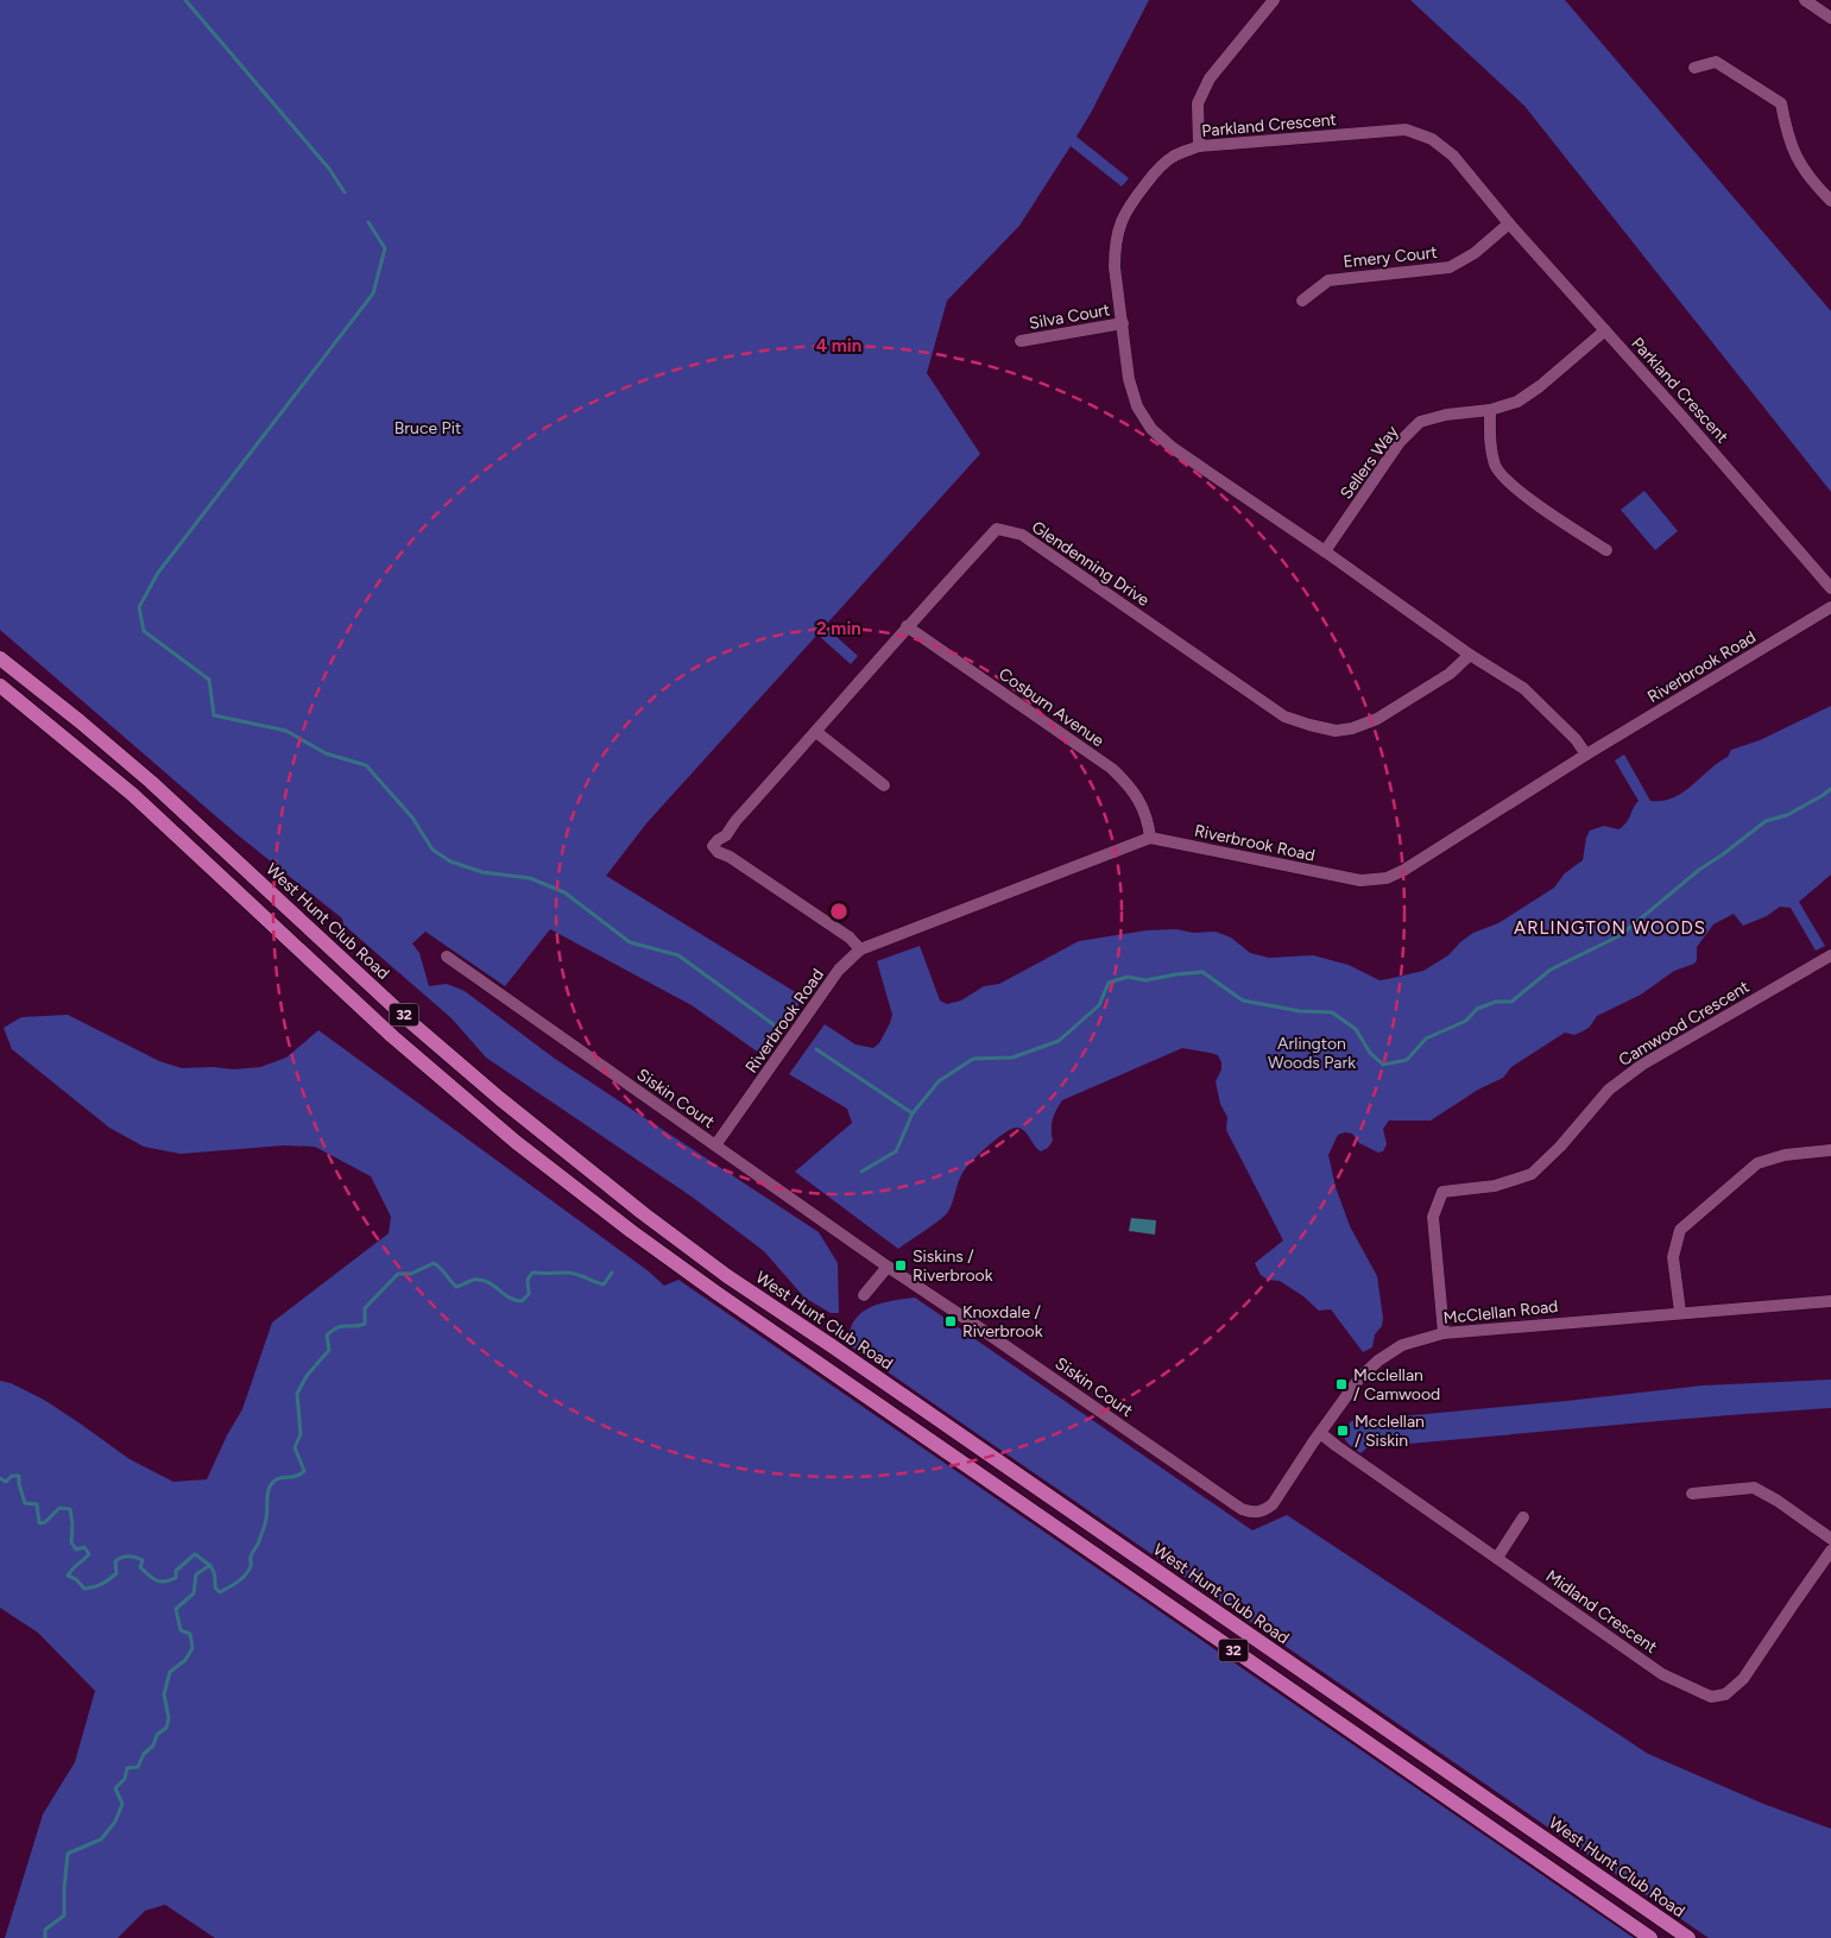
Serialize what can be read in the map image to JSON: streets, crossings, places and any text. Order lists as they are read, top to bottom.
{
  "streets": {
    "main road": ["West Hunt Club Road", "32"],
    "street": [
      "Parkland Crescent",
      "Emery Court",
      "Silva Court",
      "Sellers Way",
      "Glendenning Drive",
      "Riverbrook Road",
      "Cosburn Avenue",
      "Camwood Crescent",
      "Siskin Court",
      "McClellan Road",
      "Midland Crescent"
    ]
  },
  "crossings": [
    ["Parkland Crescent", "Emery Court"],
    ["Parkland Crescent", "Silva Court"],
    ["Parkland Crescent", "Sellers Way"],
    ["Parkland Crescent", "Glendenning Drive"],
    ["Parkland Crescent", "Riverbrook Road"],
    ["Glendenning Drive", "Riverbrook Road"],
    ["Glendenning Drive", "Cosburn Avenue"],
    ["Riverbrook Road", "Cosburn Avenue"],
    ["Riverbrook Road", "Siskin Court"],
    ["Camwood Crescent", "McClellan Road"],
    ["Siskin Court", "McClellan Road"],
    ["McClellan Road", "Midland Crescent"]
  ],
  "districts": ["ARLINGTON WOODS"],
  "parks": ["Bruce Pit", "Arlington Woods Park"],
  "places": {
    "transit": [
      "Siskins / Riverbrook",
      "Knoxdale / Riverbrook",
      "Mcclellan / Camwood",
      "Mcclellan / Siskin"
    ]
  },
  "rings": ["4 min", "2 min"]
}
